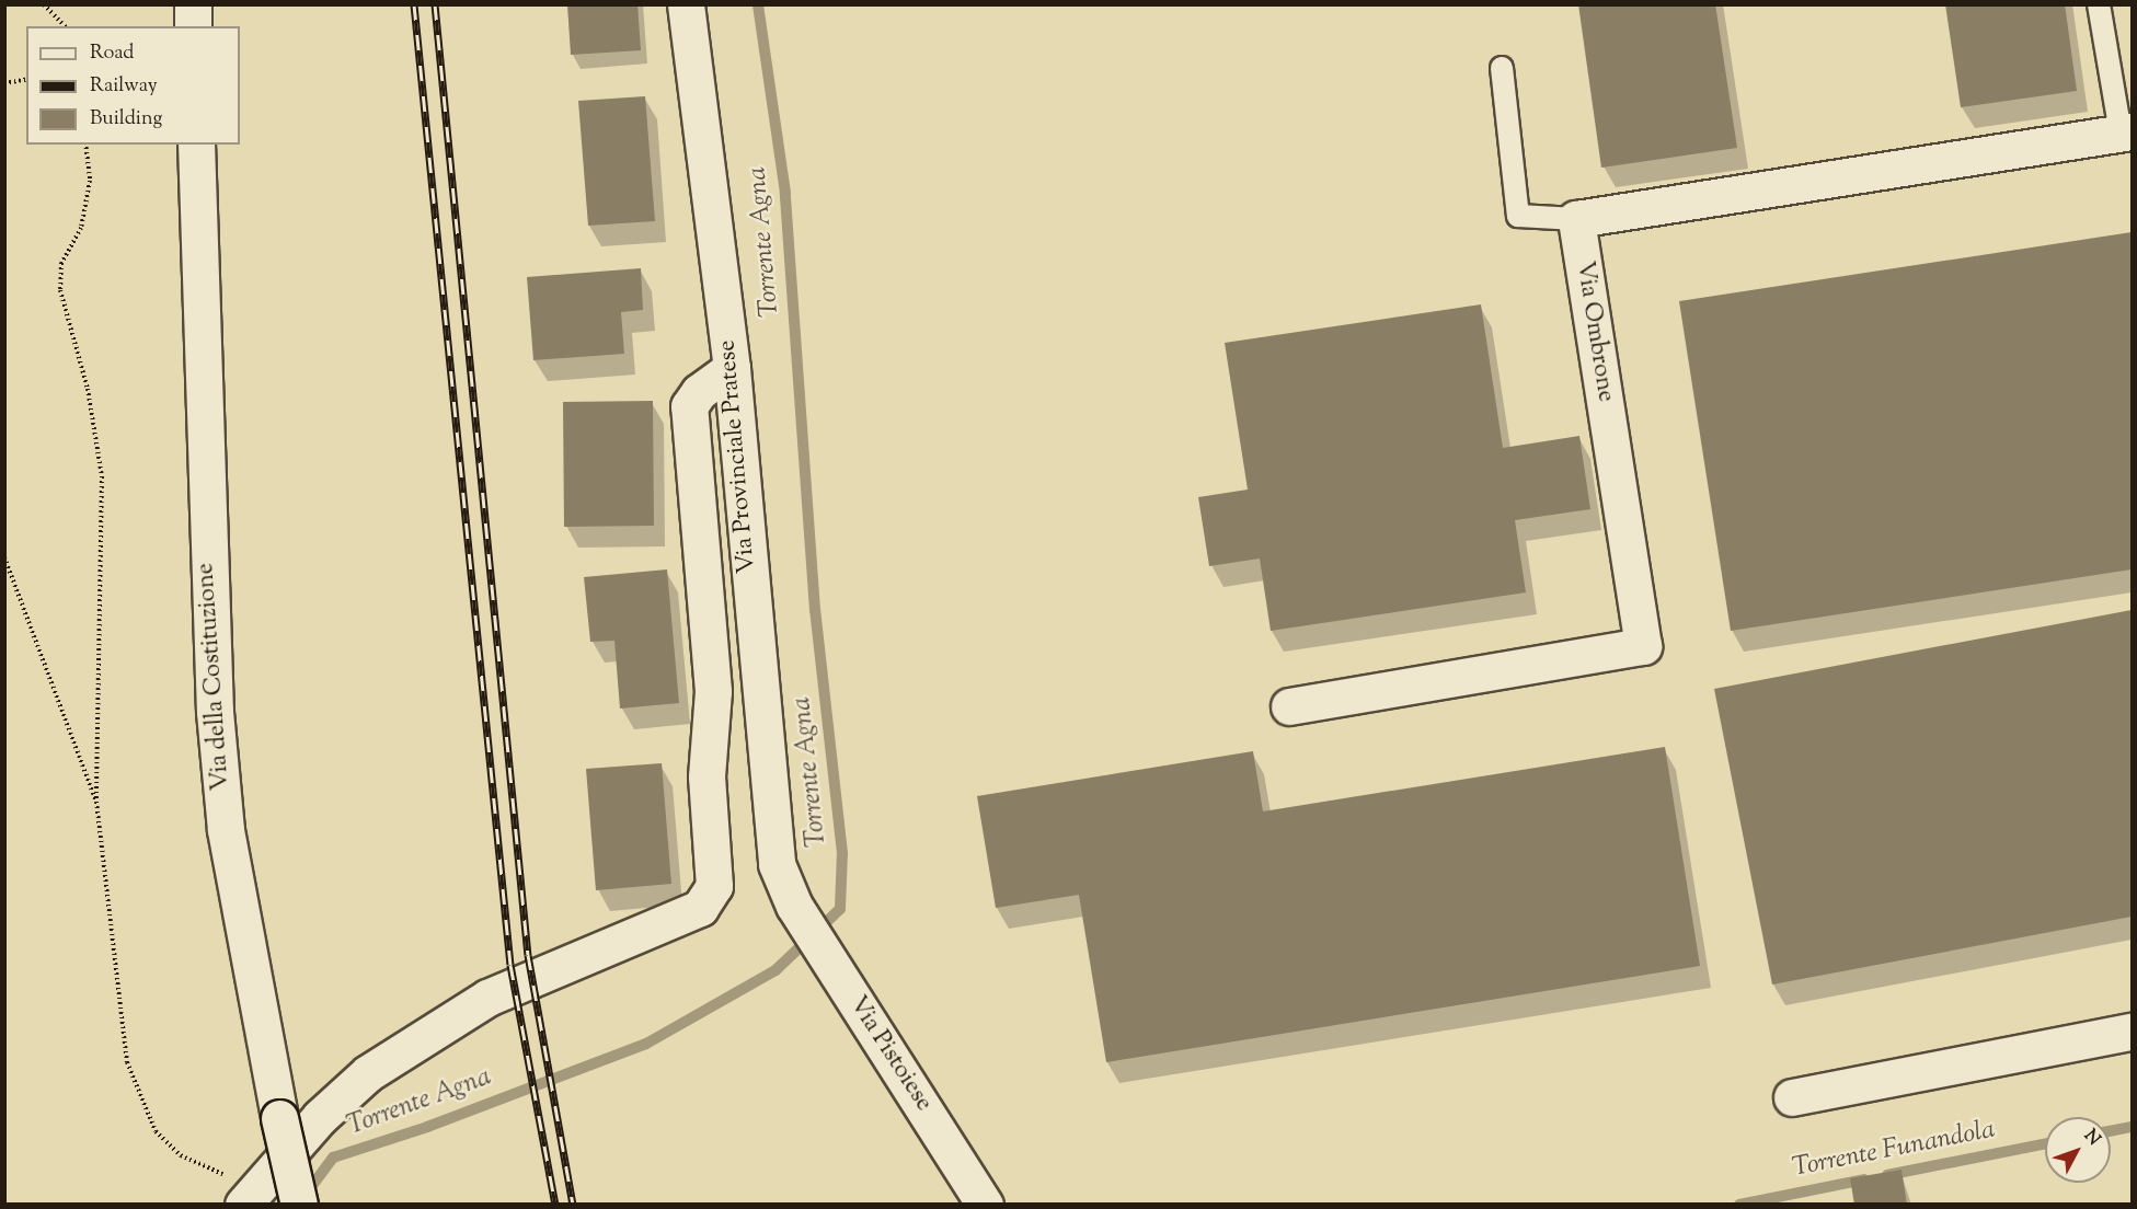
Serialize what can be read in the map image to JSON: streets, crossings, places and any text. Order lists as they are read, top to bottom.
{
  "streets": {
    "street": [
      "Via Ombrone",
      "Via Provinciale Pratese",
      "Via della Costituzione",
      "Via Pistoiese"
    ]
  },
  "crossings": [
    ["Via Provinciale Pratese", "Via Pistoiese"]
  ],
  "water": ["Torrente Agna", "Torrente Funandola"],
  "legend": ["Road", "Railway", "Building"],
  "north": "top right"
}
